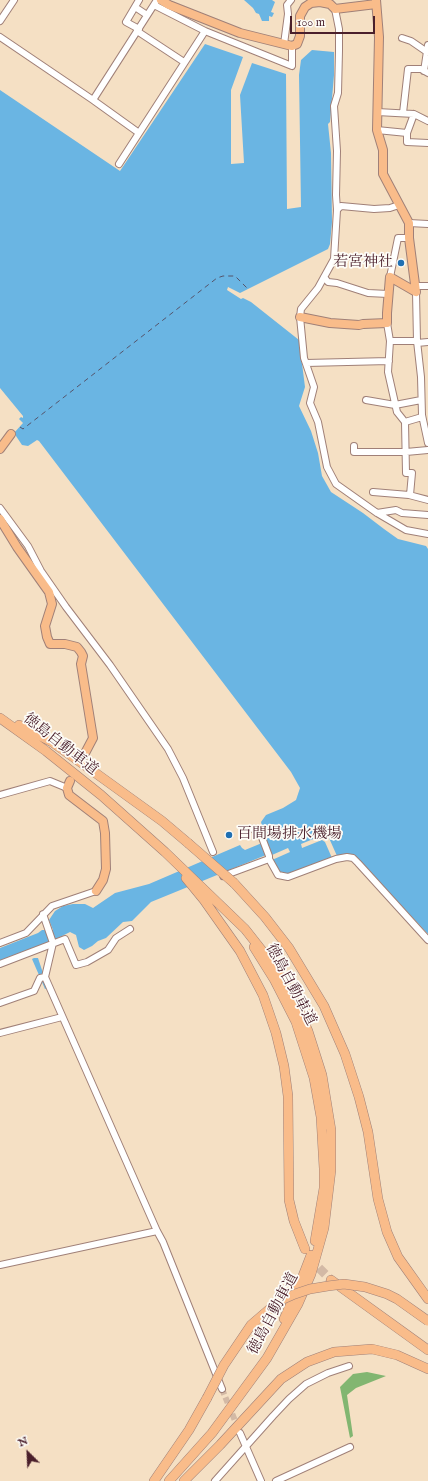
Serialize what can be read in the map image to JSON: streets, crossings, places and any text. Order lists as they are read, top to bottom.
{
  "streets": {
    "highway": ["徳島自動車道"]
  },
  "places": ["若宮神社", "百間場排水機場"],
  "scale_bar": "100 m",
  "north": "top left"
}
